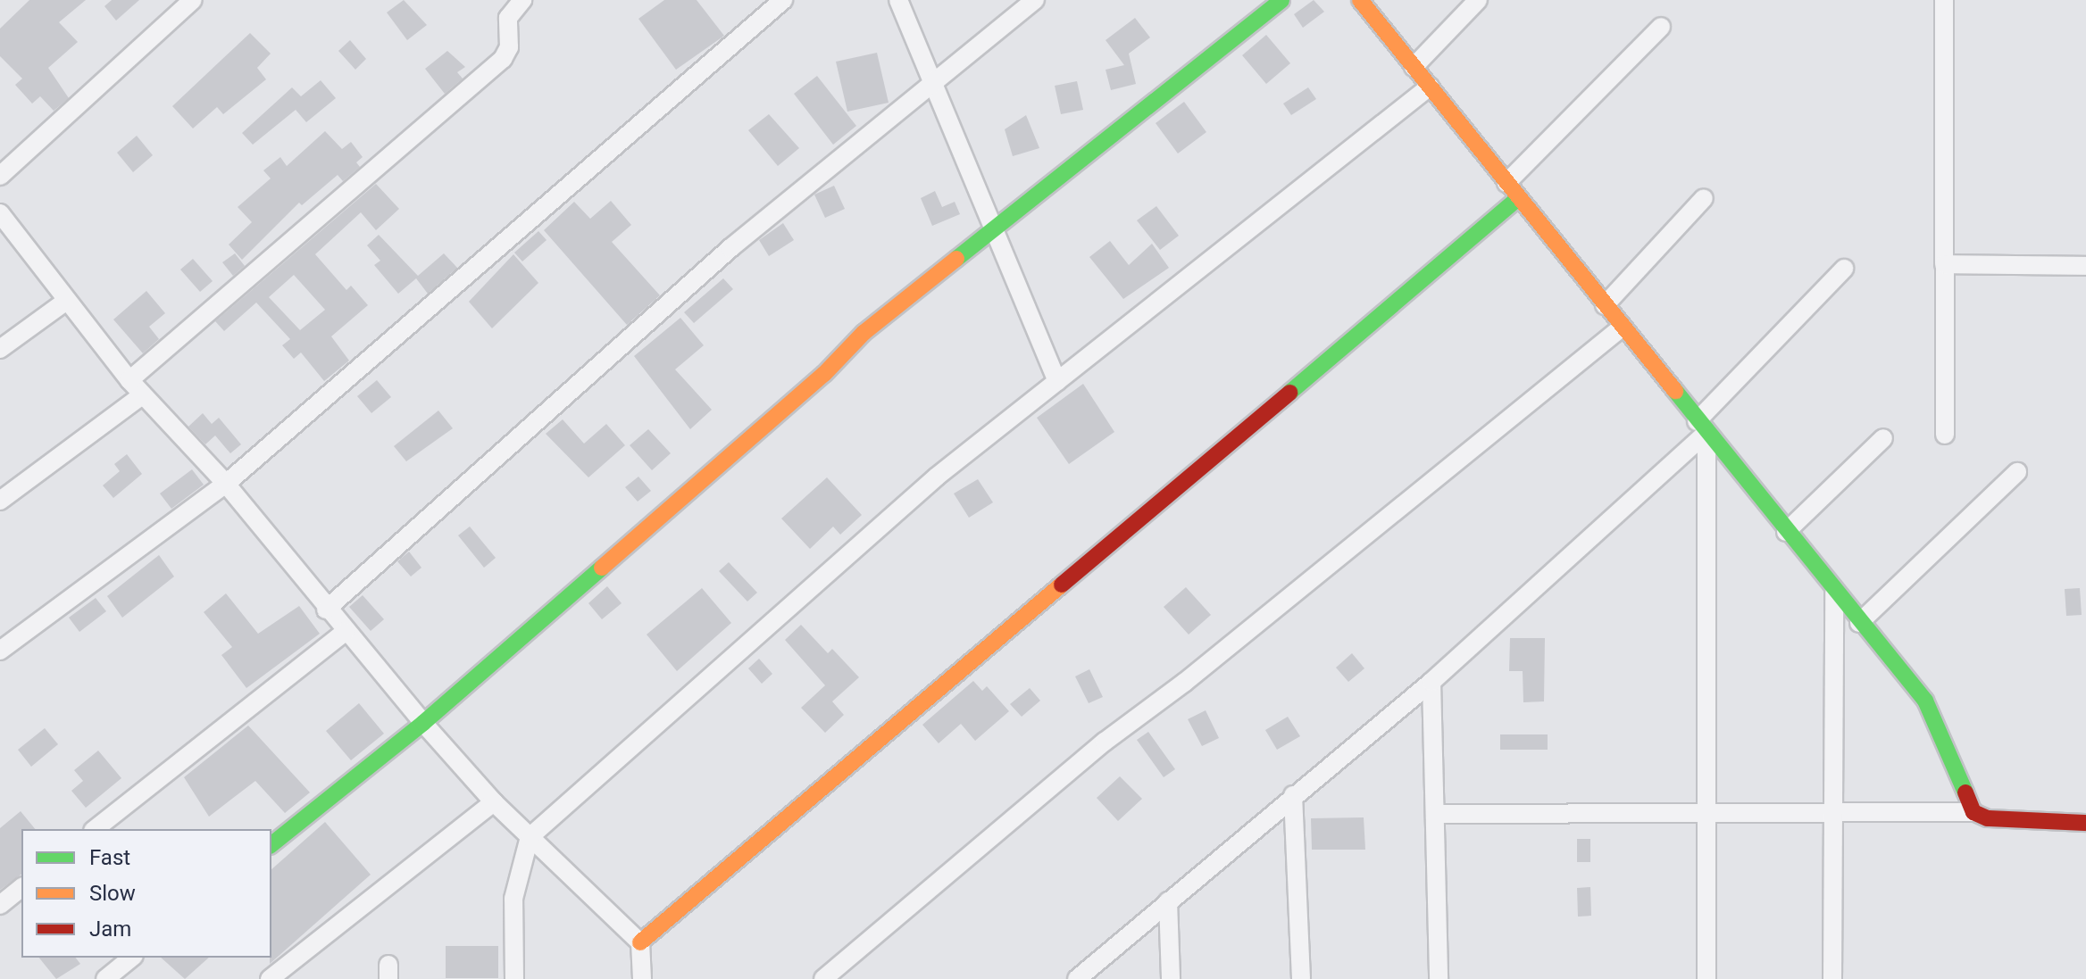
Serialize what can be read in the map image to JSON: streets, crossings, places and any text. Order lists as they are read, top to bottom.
{
  "legend": ["Fast", "Slow", "Jam"]
}
